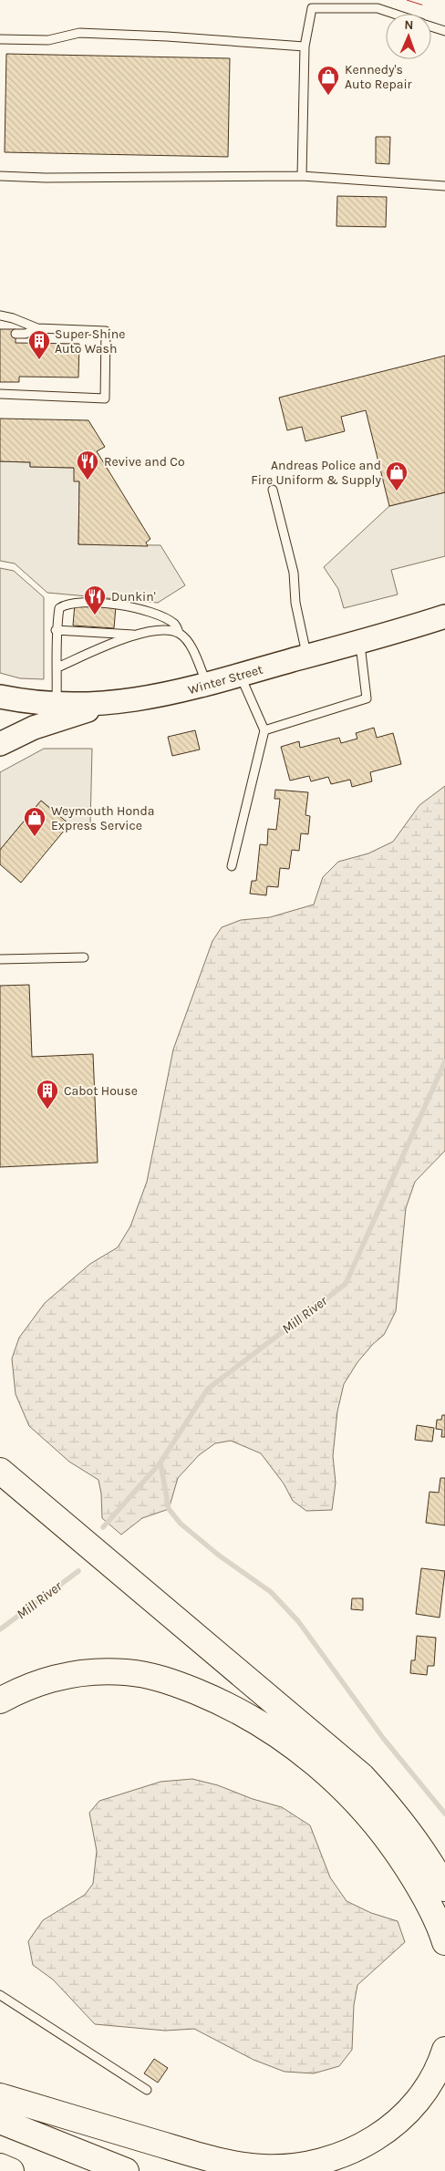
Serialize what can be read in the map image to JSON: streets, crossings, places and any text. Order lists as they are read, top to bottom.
{
  "streets": {
    "main road": ["Winter Street"]
  },
  "water": ["Mill River"],
  "places": {
    "shop": ["Kennedy's Auto Repair", "Andreas Police and Fire Uniform & Supply", "Weymouth Honda Express Service"],
    "building": ["Super Shine Auto Wash", "Cabot House"],
    "restaurant": ["Revive and Co", "Dunkin'"]
  },
  "north": "top"
}
